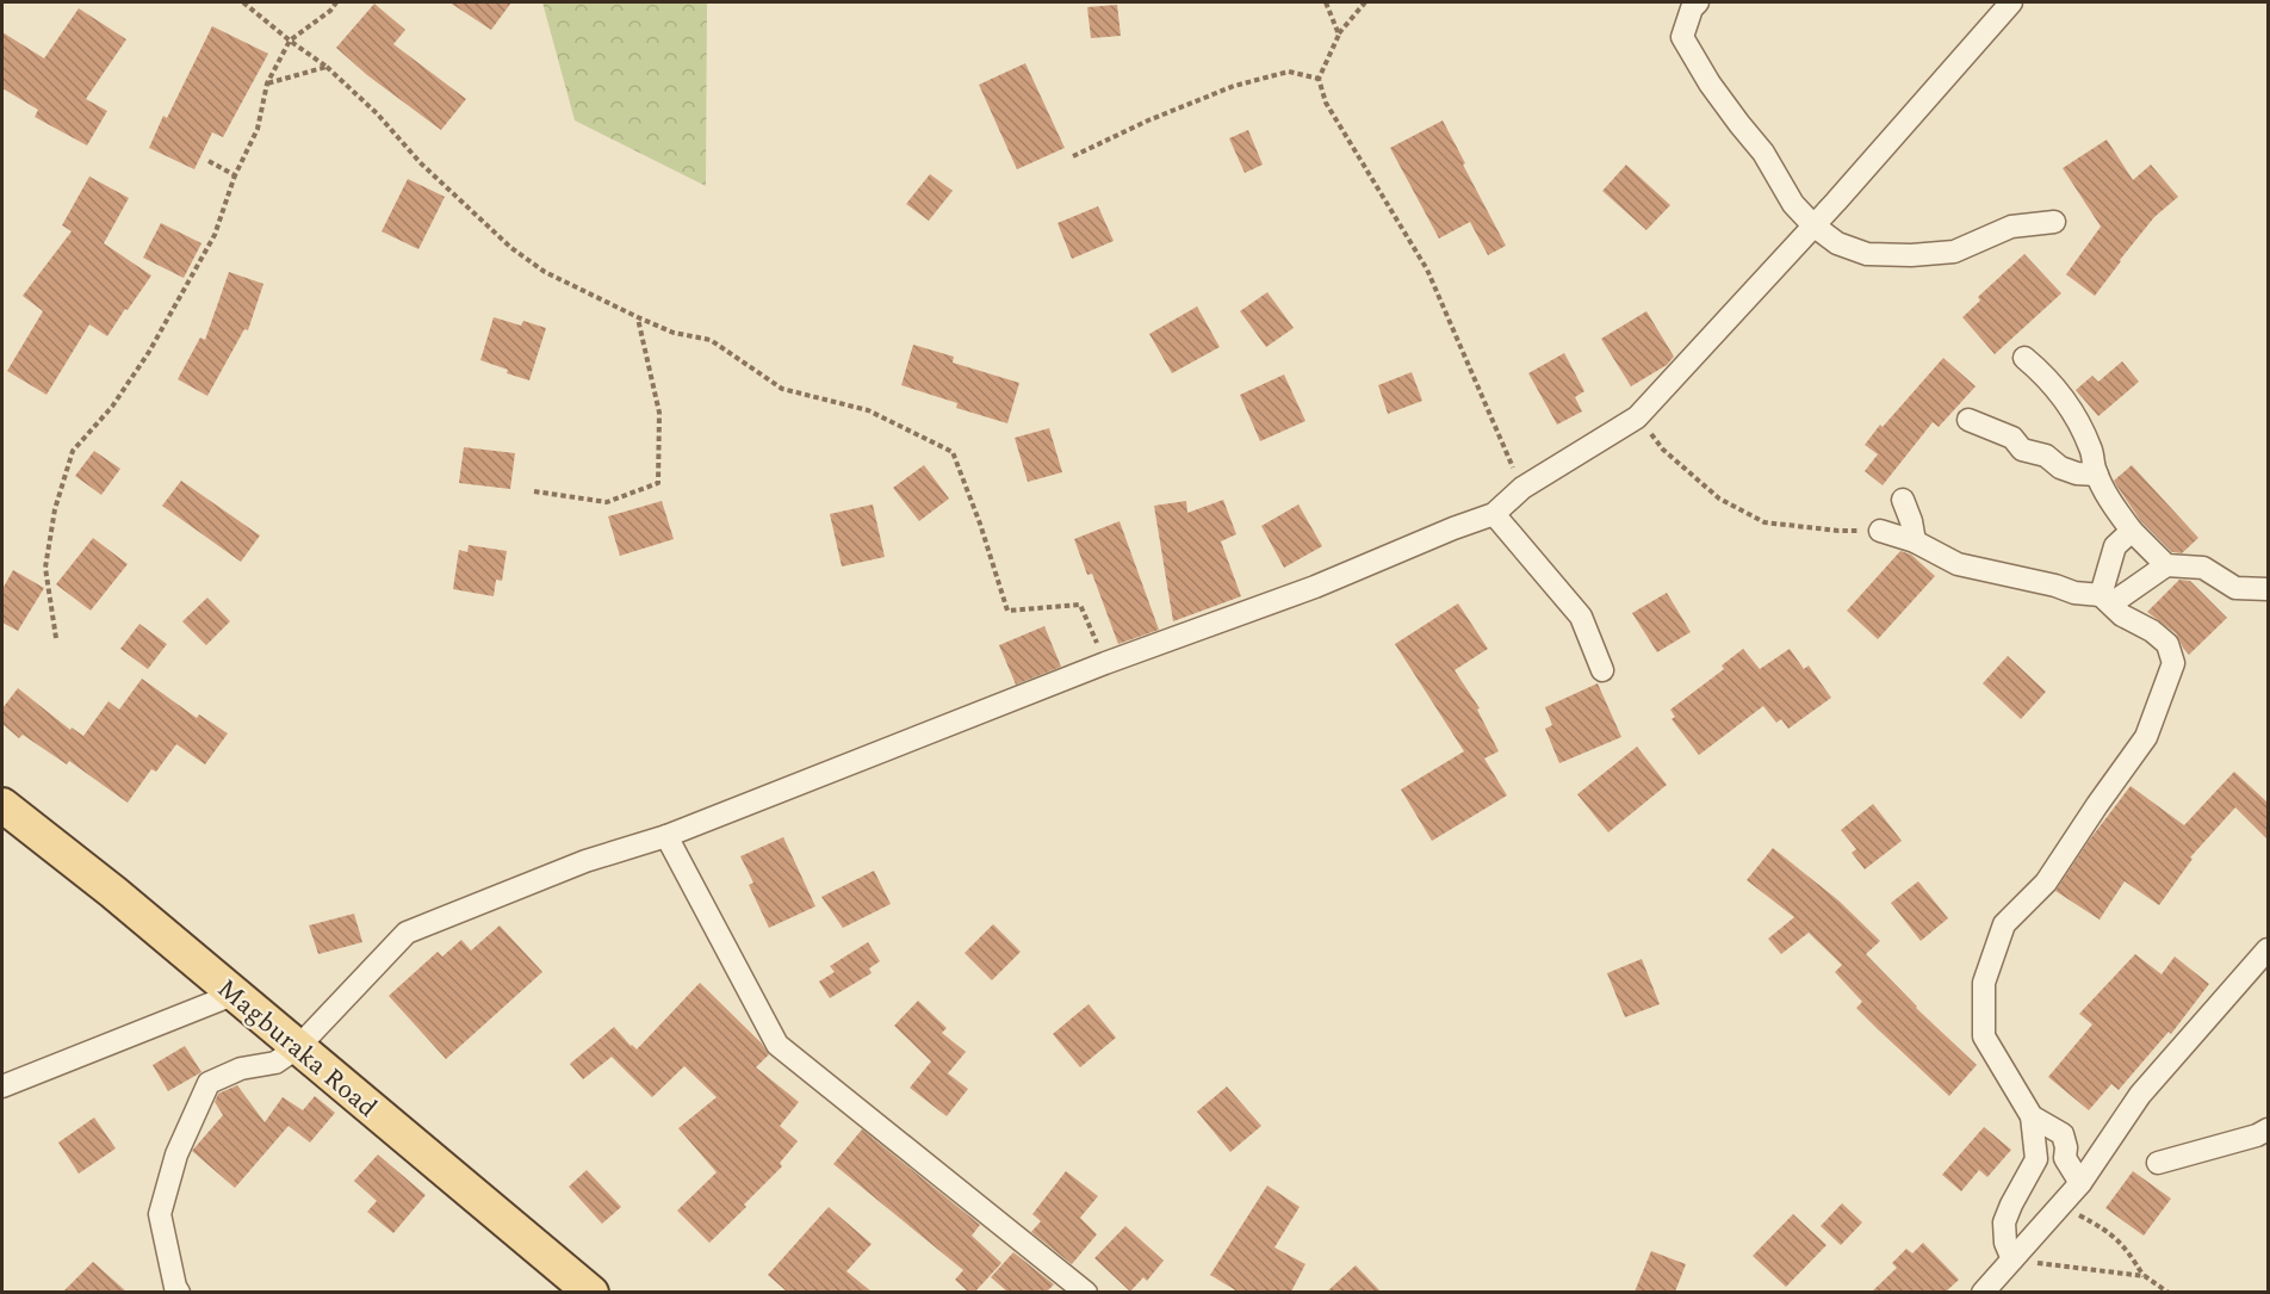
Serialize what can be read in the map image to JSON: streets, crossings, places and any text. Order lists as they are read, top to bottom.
{
  "streets": {
    "main road": ["Magburaka Road"]
  }
}
